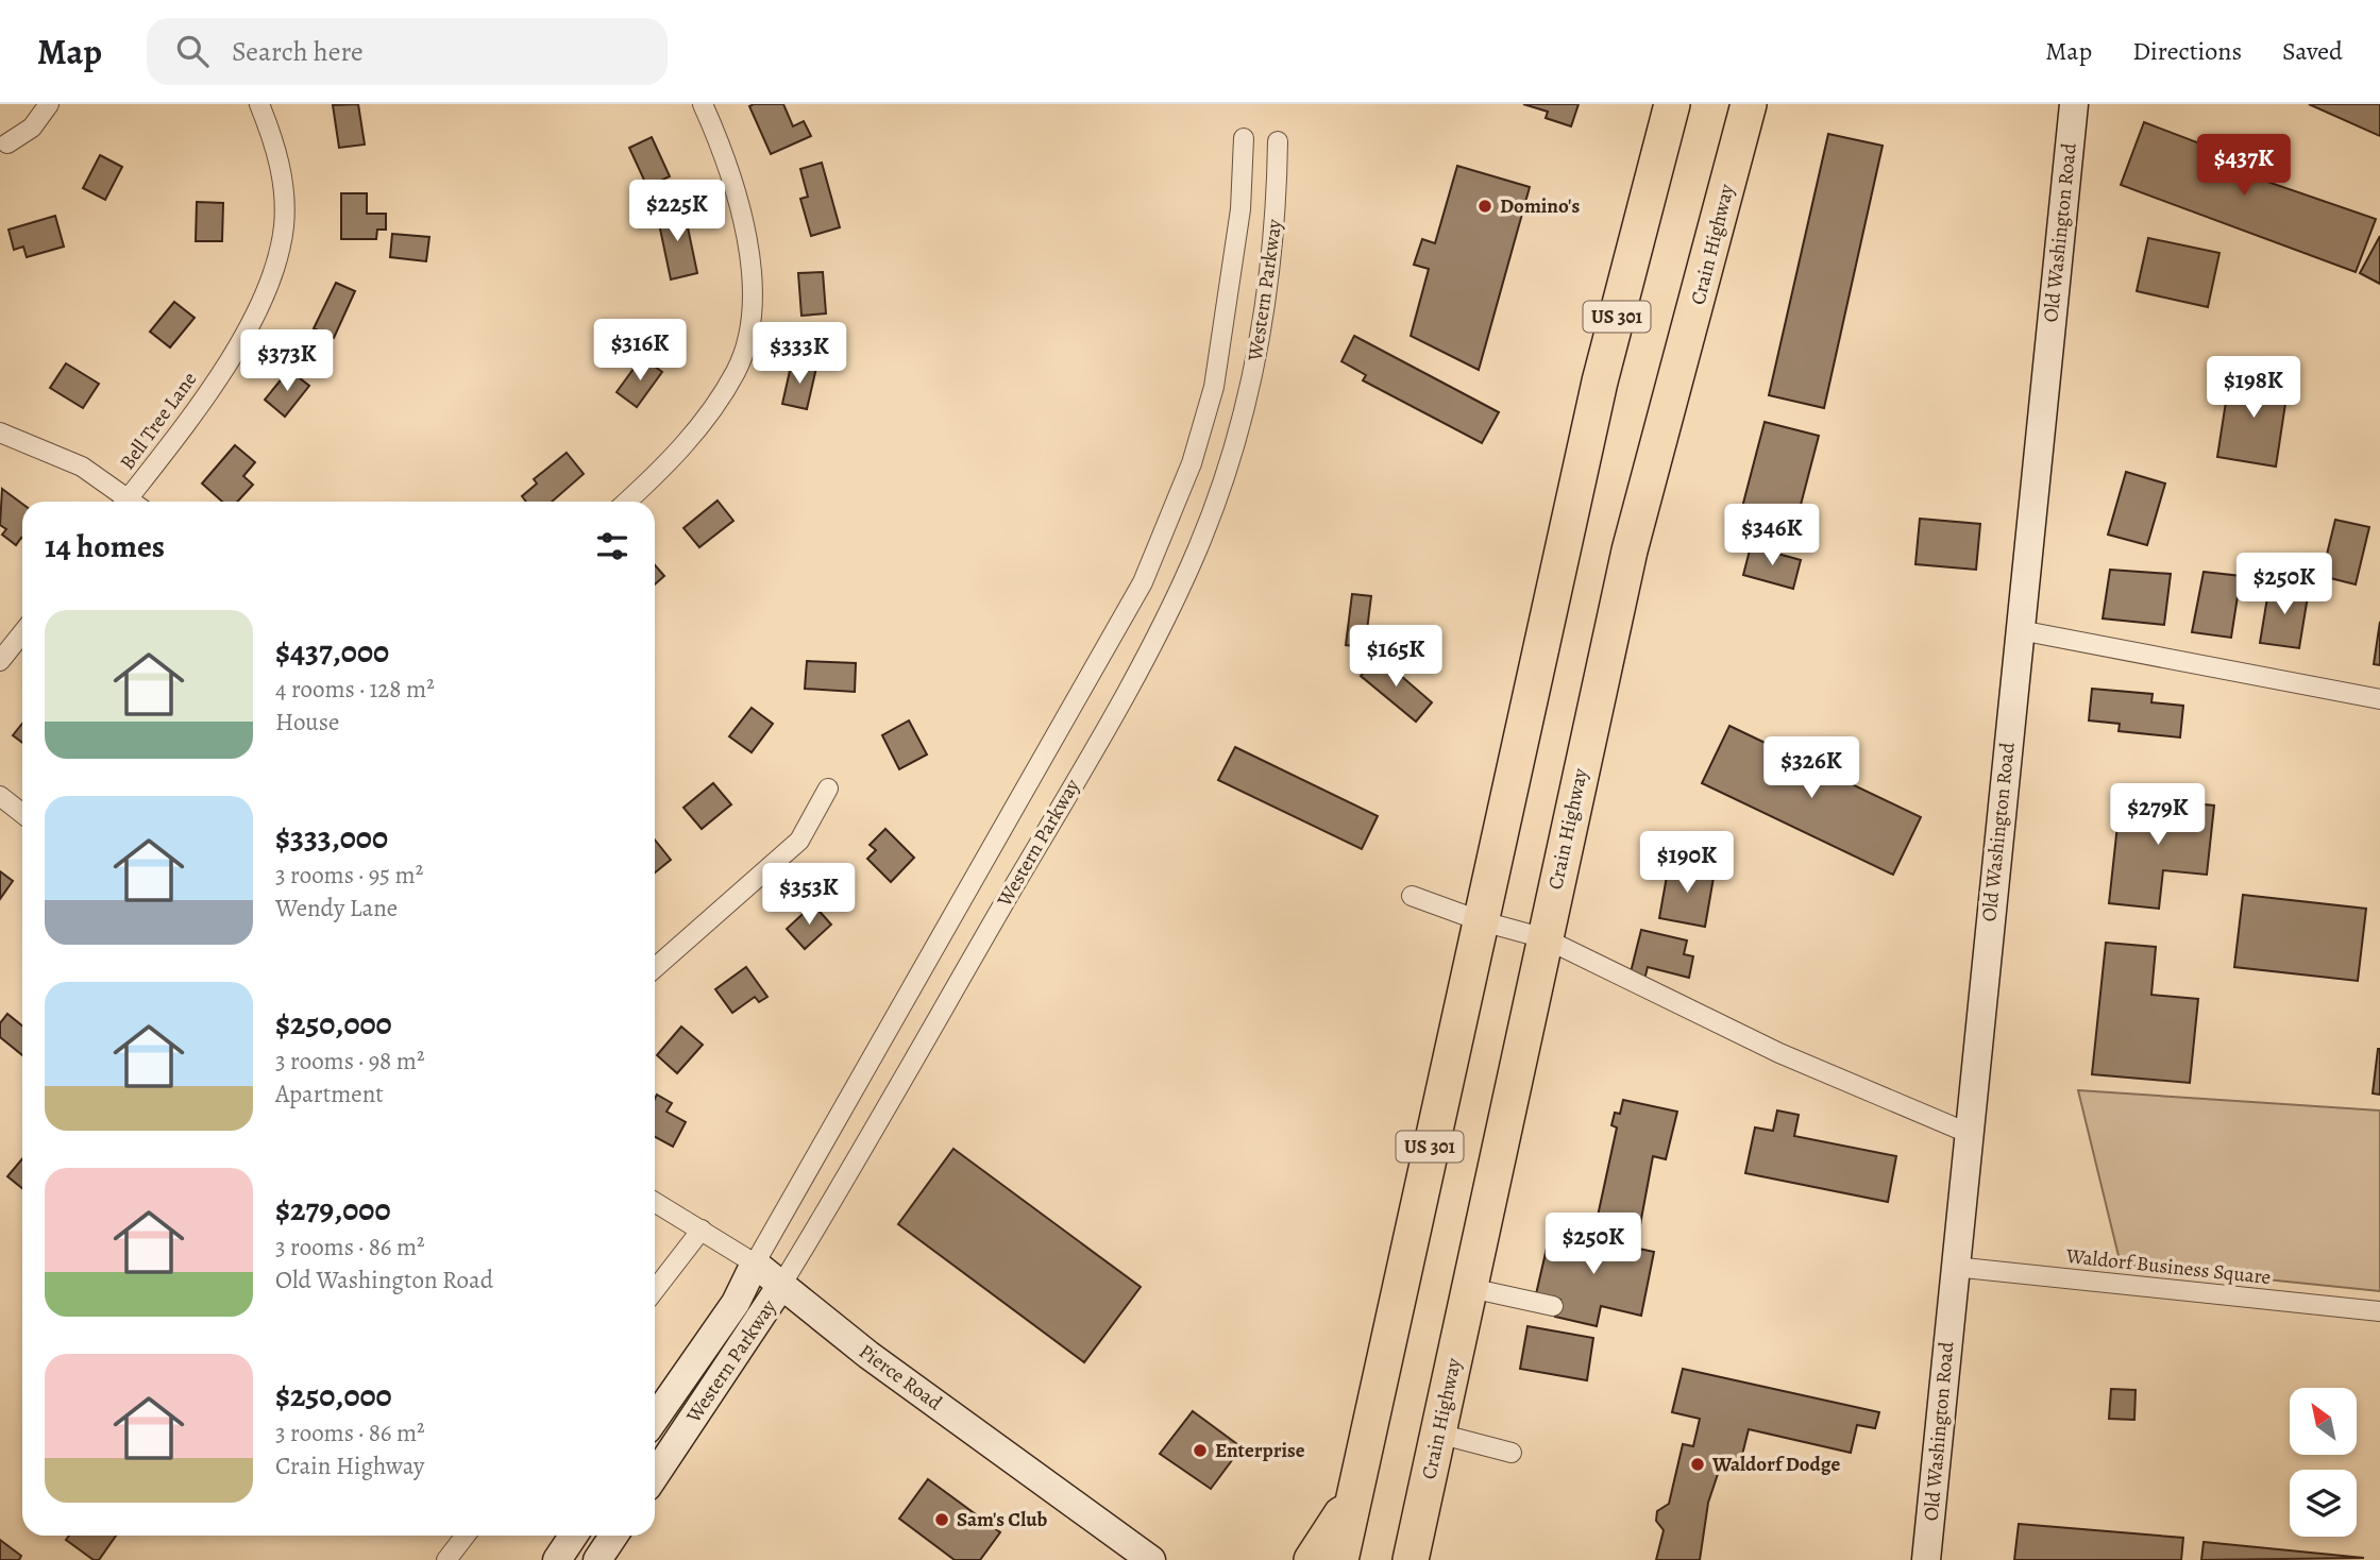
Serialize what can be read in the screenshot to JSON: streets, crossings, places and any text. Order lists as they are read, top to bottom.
{
  "streets": {
    "highway": ["Crain Highway", "US 301"],
    "main road": ["Old Washington Road", "Western Parkway", "Pierce Road"],
    "street": ["Bell Tree Lane", "Waldorf Business Square"]
  },
  "crossings": [
    ["Old Washington Road", "Waldorf Business Square"],
    ["Western Parkway", "Pierce Road"]
  ],
  "places": [
    "Domino's",
    "Enterprise",
    "Waldorf Dodge",
    "Sam's Club"
  ],
  "north": "top left",
  "page": {
    "header": "Map",
    "search": "Search here",
    "nav": ["Map", "Directions", "Saved"],
    "price": [
      "$437K",
      "$225K",
      "$316K",
      "$333K",
      "$373K",
      "$198K",
      "$346K",
      "$250K",
      "$165K",
      "$326K",
      "$279K",
      "$190K",
      "$353K",
      "$250K"
    ],
    "heading": "14 homes",
    "list": [
      {
        "name": "$437,000",
        "note": "4 rooms · 128 m² · House"
      },
      {
        "name": "$333,000",
        "note": "3 rooms · 95 m² · Wendy Lane"
      },
      {
        "name": "$250,000",
        "note": "3 rooms · 98 m² · Apartment"
      },
      {
        "name": "$279,000",
        "note": "3 rooms · 86 m² · Old Washington Road"
      },
      {
        "name": "$250,000",
        "note": "3 rooms · 86 m² · Crain Highway"
      }
    ]
  }
}
